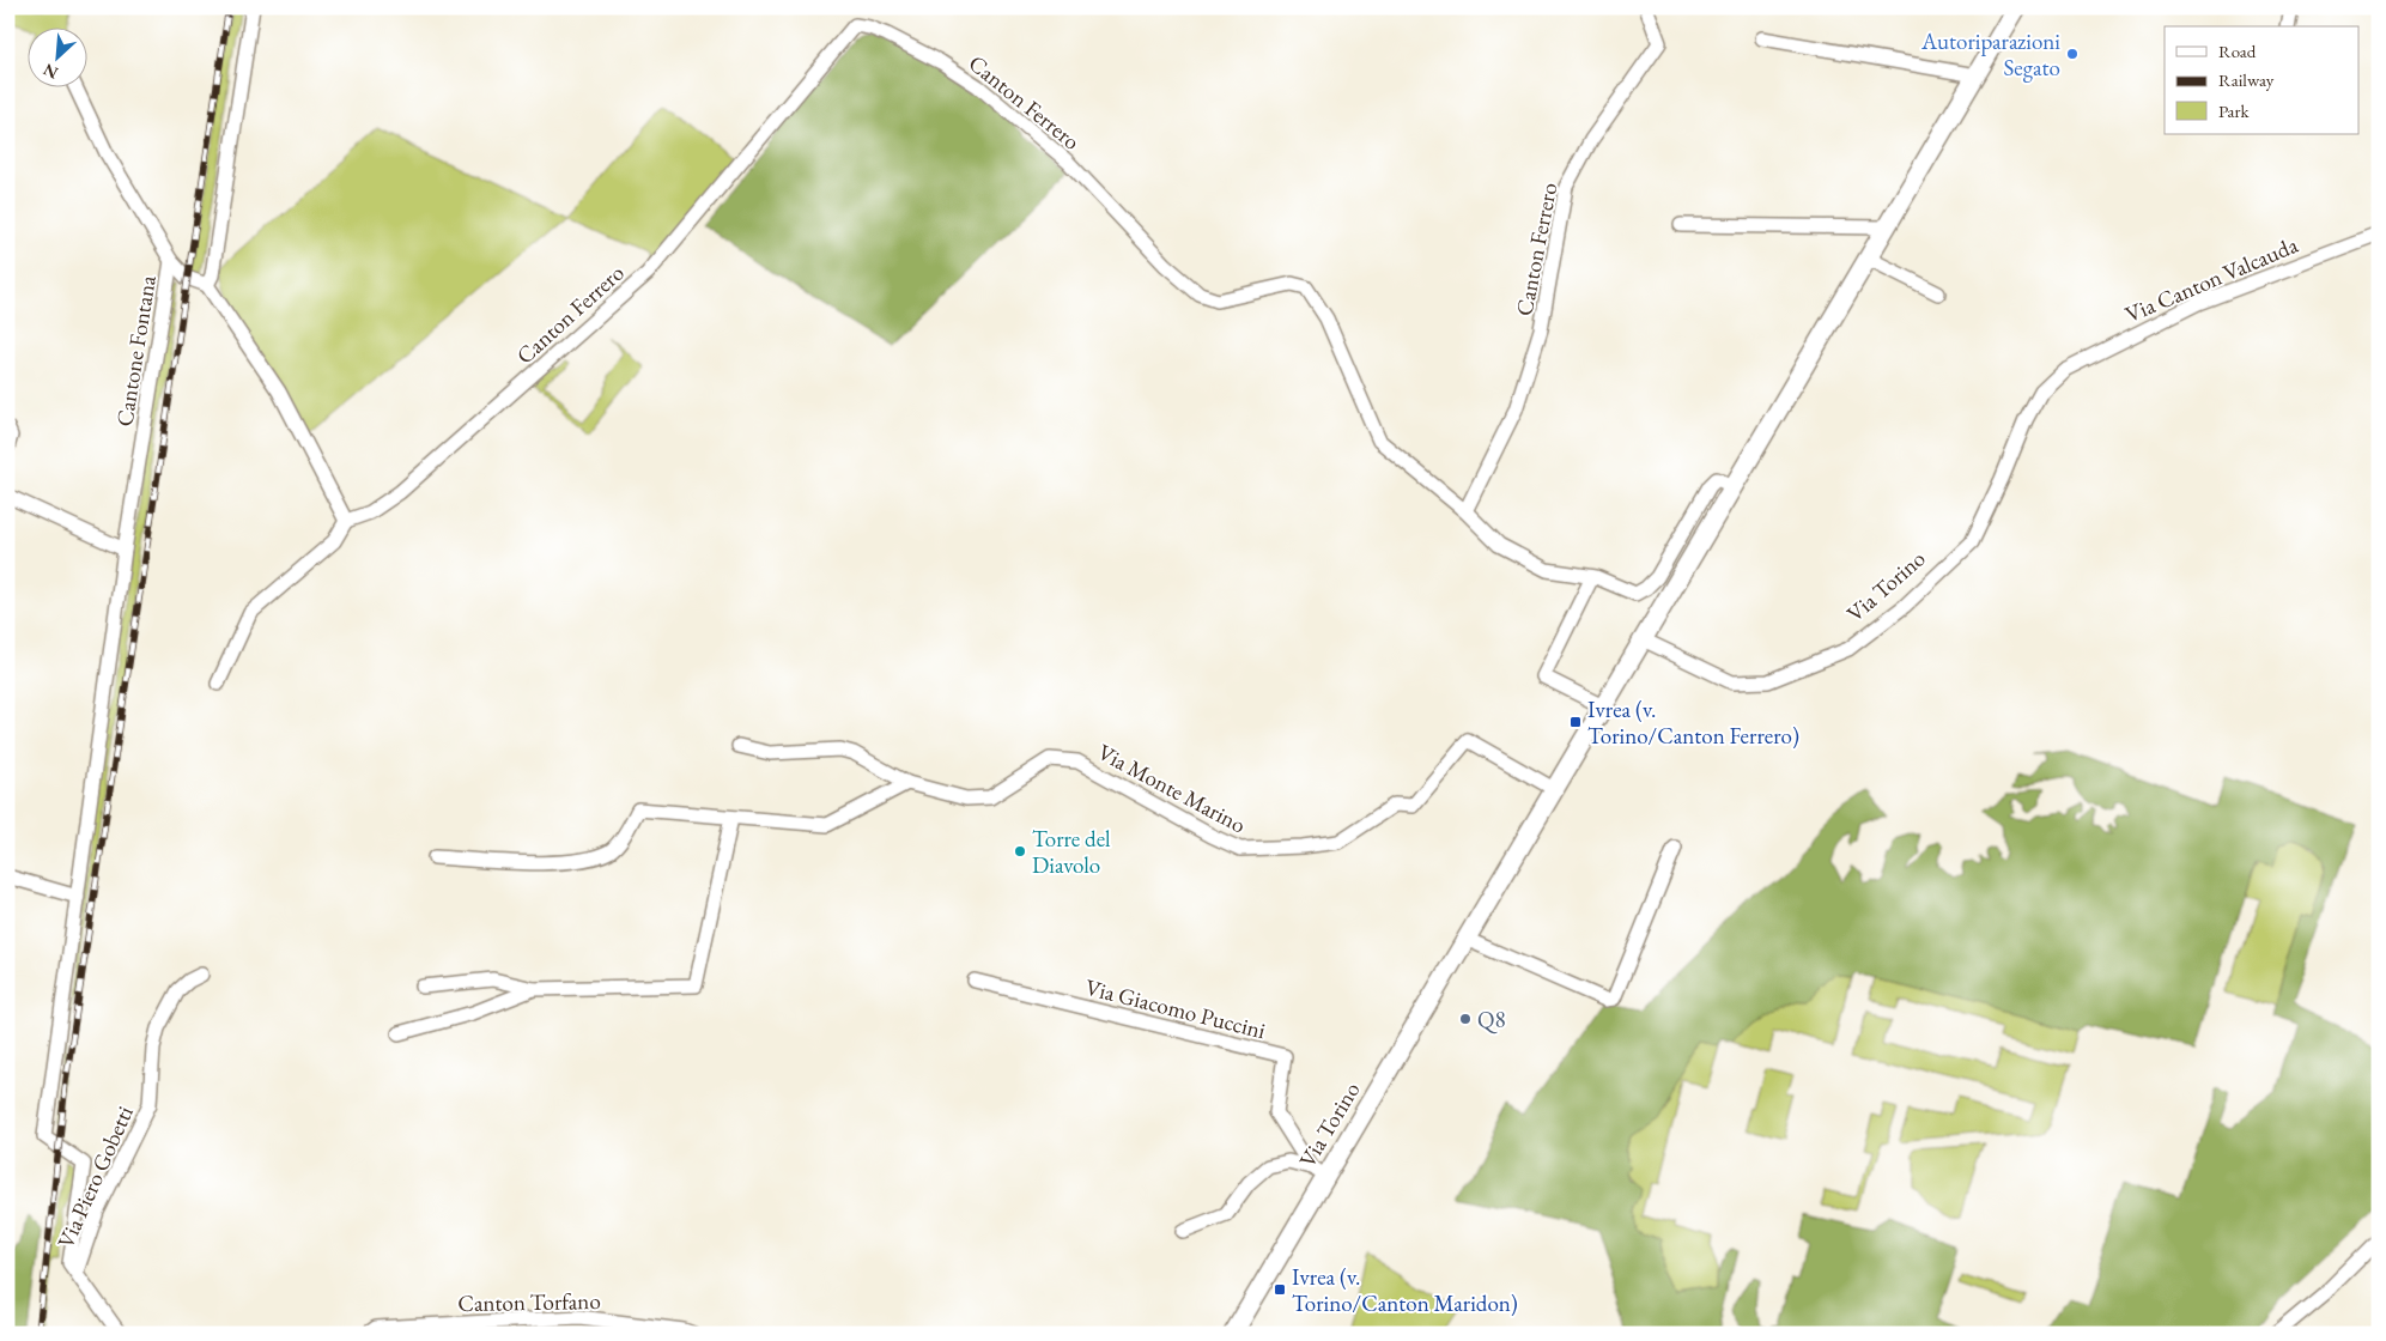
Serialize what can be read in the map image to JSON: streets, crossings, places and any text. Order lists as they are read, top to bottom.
{
  "streets": {
    "street": [
      "Canton Ferrero",
      "Via Canton Valcauda",
      "Cantone Fontana",
      "Via Torino",
      "Via Monte Marino",
      "Via Giacomo Puccini",
      "Via Piero Gobetti",
      "Canton Torfano"
    ]
  },
  "crossings": [
    ["Canton Ferrero", "Via Torino"],
    ["Via Canton Valcauda", "Via Torino"],
    ["Cantone Fontana", "Via Piero Gobetti"],
    ["Via Torino", "Via Monte Marino"],
    ["Via Torino", "Via Giacomo Puccini"]
  ],
  "places": {
    "other": ["Autoriparazioni Segato", "Torre del Diavolo", "Q8"],
    "transit": ["Ivrea (v. Torino/Canton Ferrero)", "Ivrea (v. Torino/Canton Maridon)"]
  },
  "legend": ["Road", "Railway", "Park"],
  "north": "bottom left"
}
